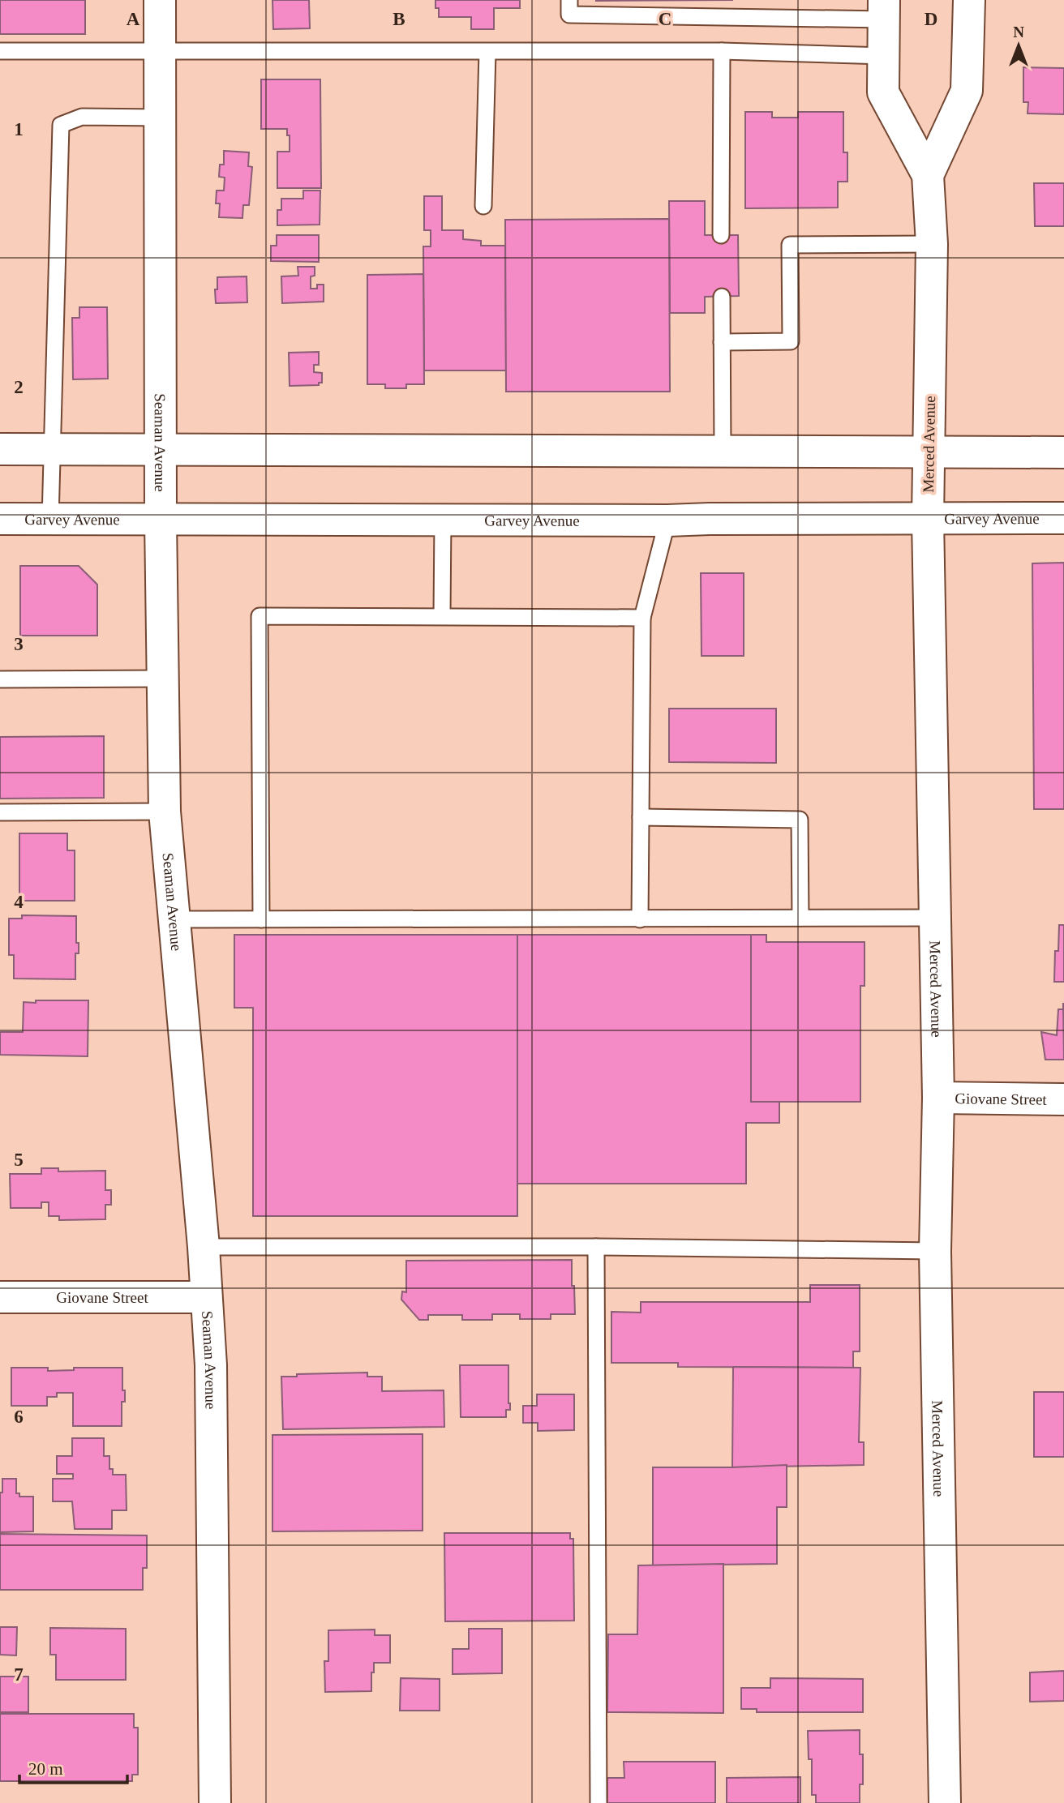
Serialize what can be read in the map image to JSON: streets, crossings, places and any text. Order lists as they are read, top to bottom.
{
  "streets": {
    "street": [
      "Seaman Avenue",
      "Merced Avenue",
      "Garvey Avenue",
      "Giovane Street"
    ]
  },
  "crossings": [
    ["Seaman Avenue", "Garvey Avenue"],
    ["Seaman Avenue", "Giovane Street"],
    ["Merced Avenue", "Garvey Avenue"],
    ["Merced Avenue", "Giovane Street"]
  ],
  "scale_bar": "20 m",
  "north": "top",
  "grid": {
    "columns": [
      "A",
      "B",
      "C",
      "D"
    ],
    "rows": [
      "1",
      "2",
      "3",
      "4",
      "5",
      "6",
      "7"
    ]
  }
}
